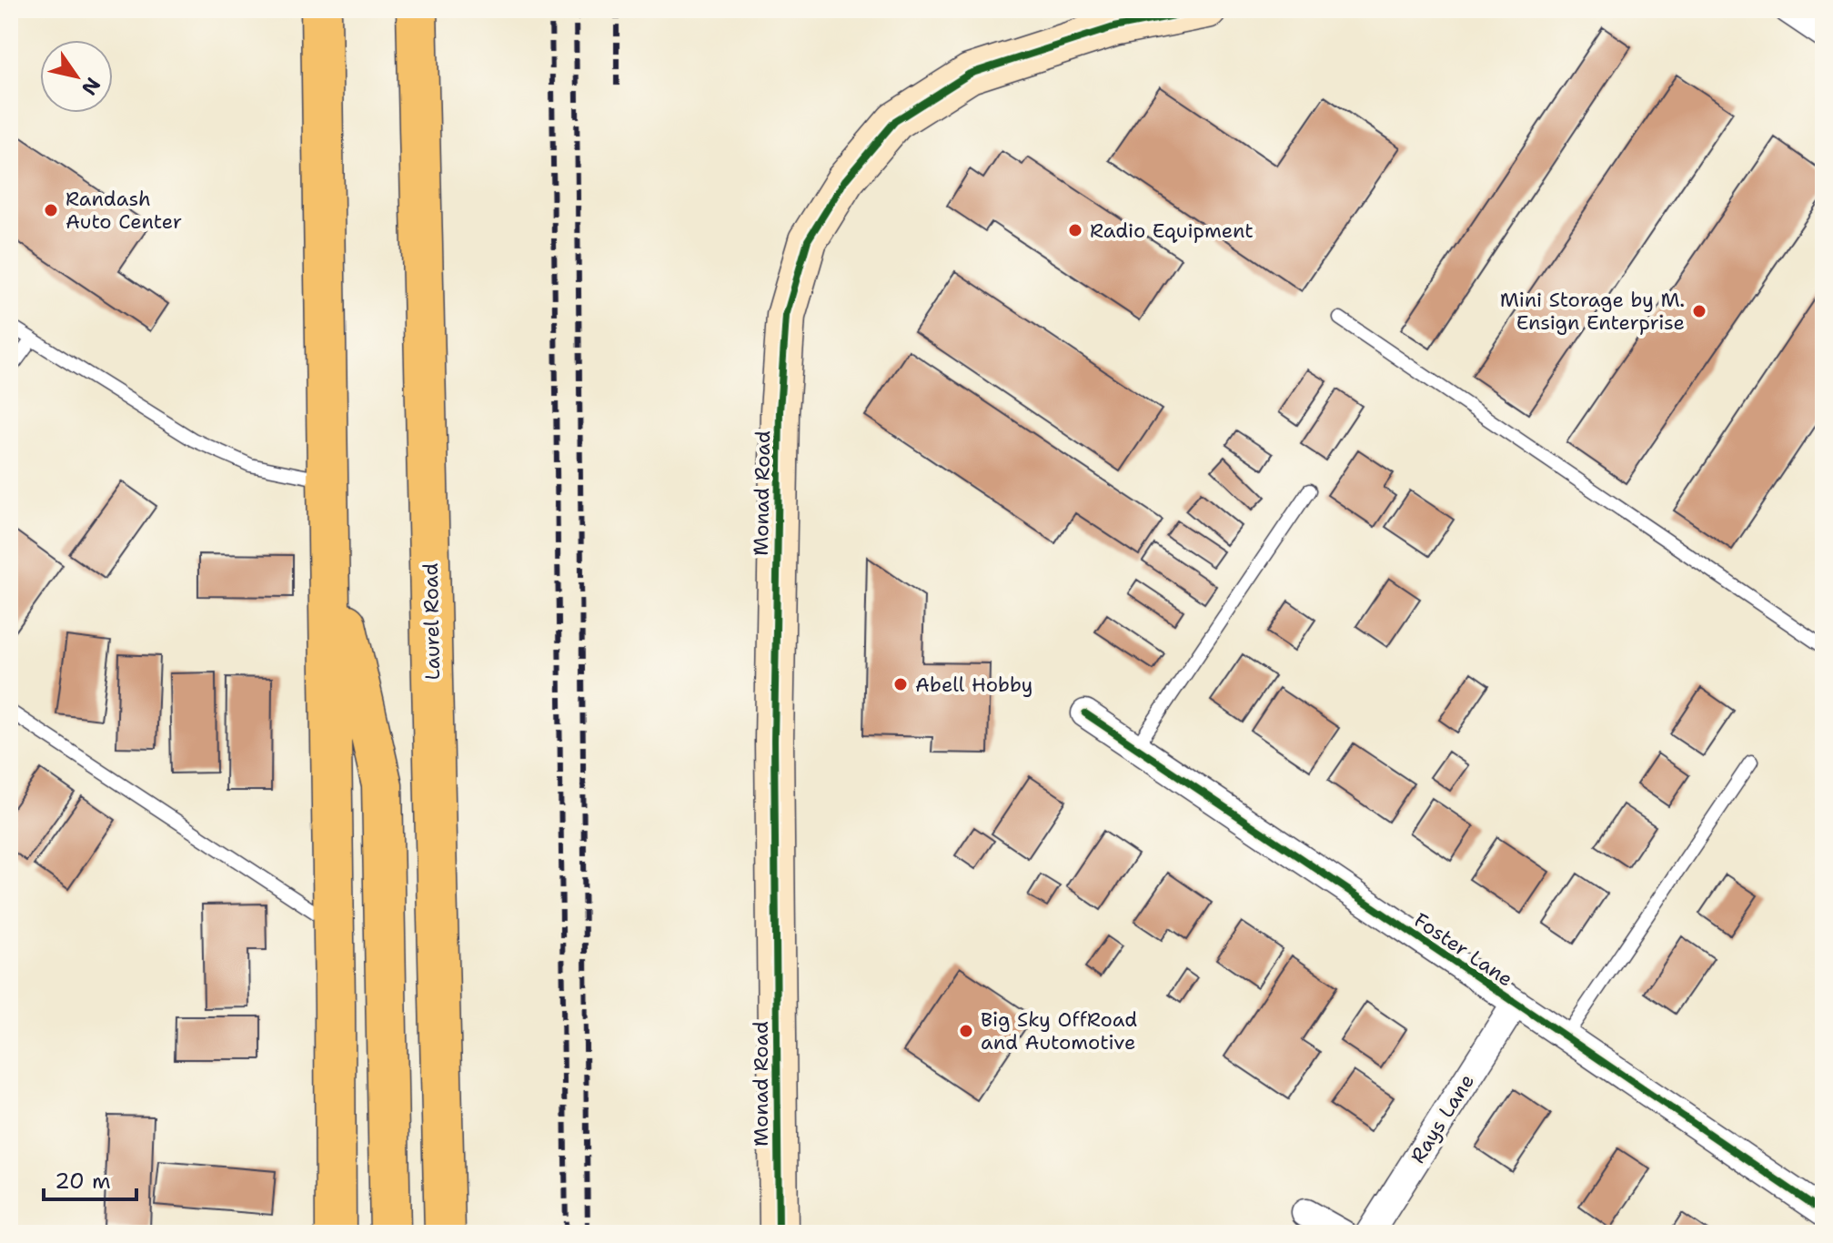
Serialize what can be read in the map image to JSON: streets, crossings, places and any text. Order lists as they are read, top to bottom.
{
  "streets": {
    "main road": ["Laurel Road"],
    "street": ["Monad Road", "Foster Lane", "Rays Lane"]
  },
  "crossings": [
    ["Foster Lane", "Rays Lane"]
  ],
  "places": [
    "Randash Auto Center",
    "Radio Equipment",
    "Mini Storage by M. Ensign Enterprise",
    "Abell Hobby",
    "Big Sky OffRoad and Automotive"
  ],
  "scale_bar": "20 m",
  "north": "bottom right"
}
